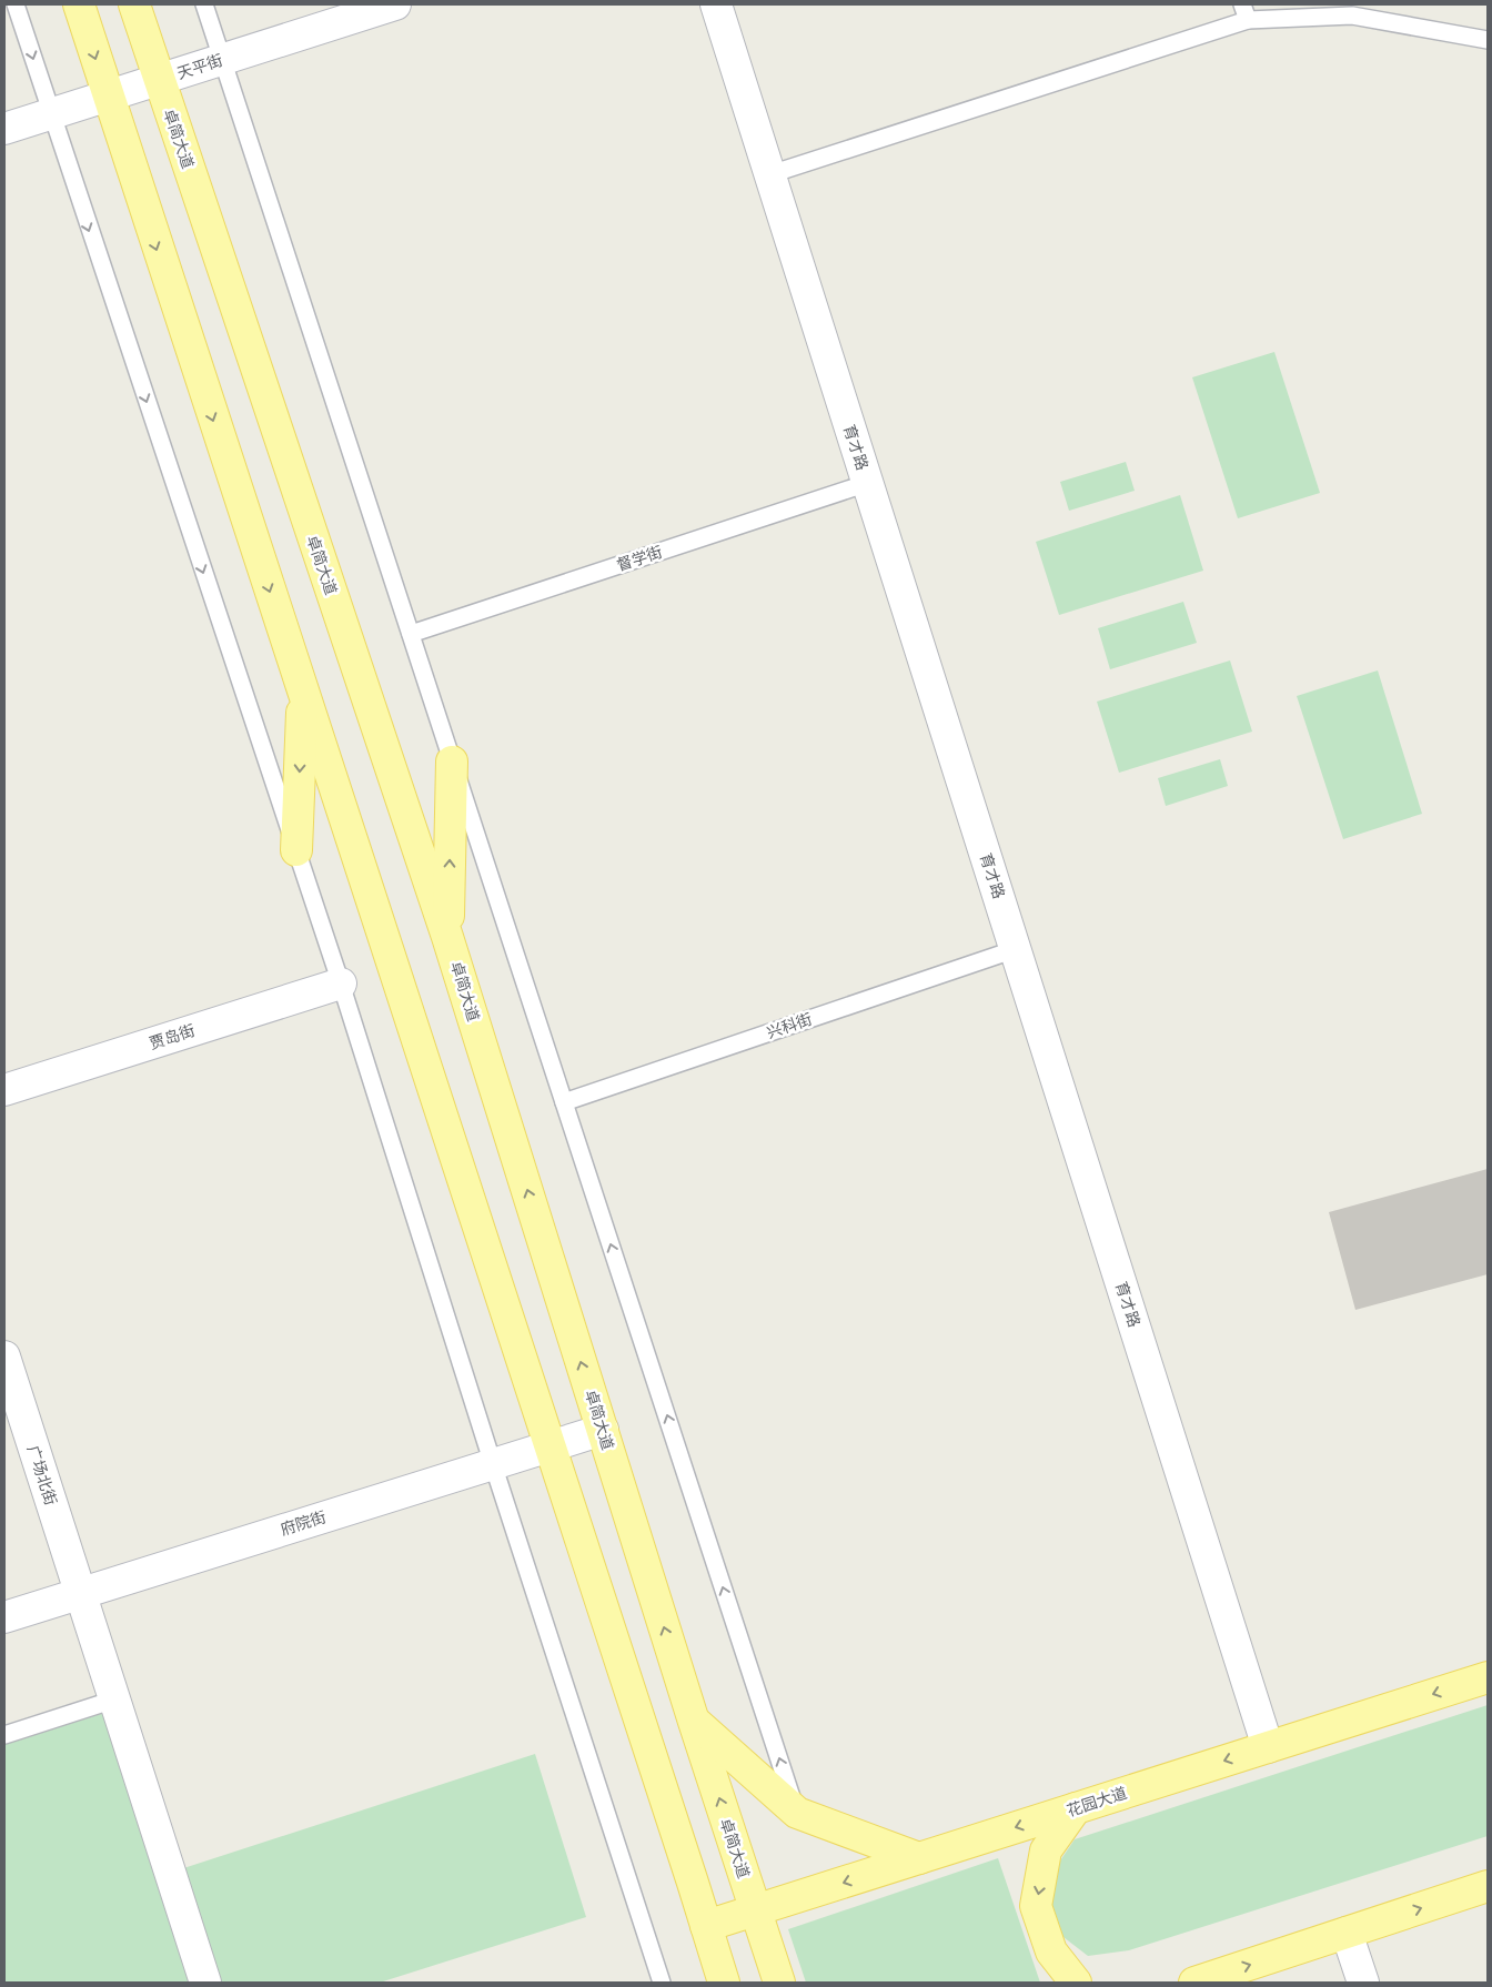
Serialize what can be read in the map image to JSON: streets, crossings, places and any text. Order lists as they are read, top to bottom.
{
  "streets": {
    "main road": ["卓简大道", "花园大道"],
    "street": [
      "天平街",
      "育才路",
      "贾岛街",
      "广场北街",
      "府院街"
    ],
    "lane": ["督学街", "兴科街"]
  },
  "crossings": [
    ["天平街", "卓简大道"],
    ["卓简大道", "府院街"],
    ["卓简大道", "花园大道"],
    ["育才路", "督学街"],
    ["育才路", "兴科街"],
    ["育才路", "花园大道"],
    ["广场北街", "府院街"]
  ]
}
